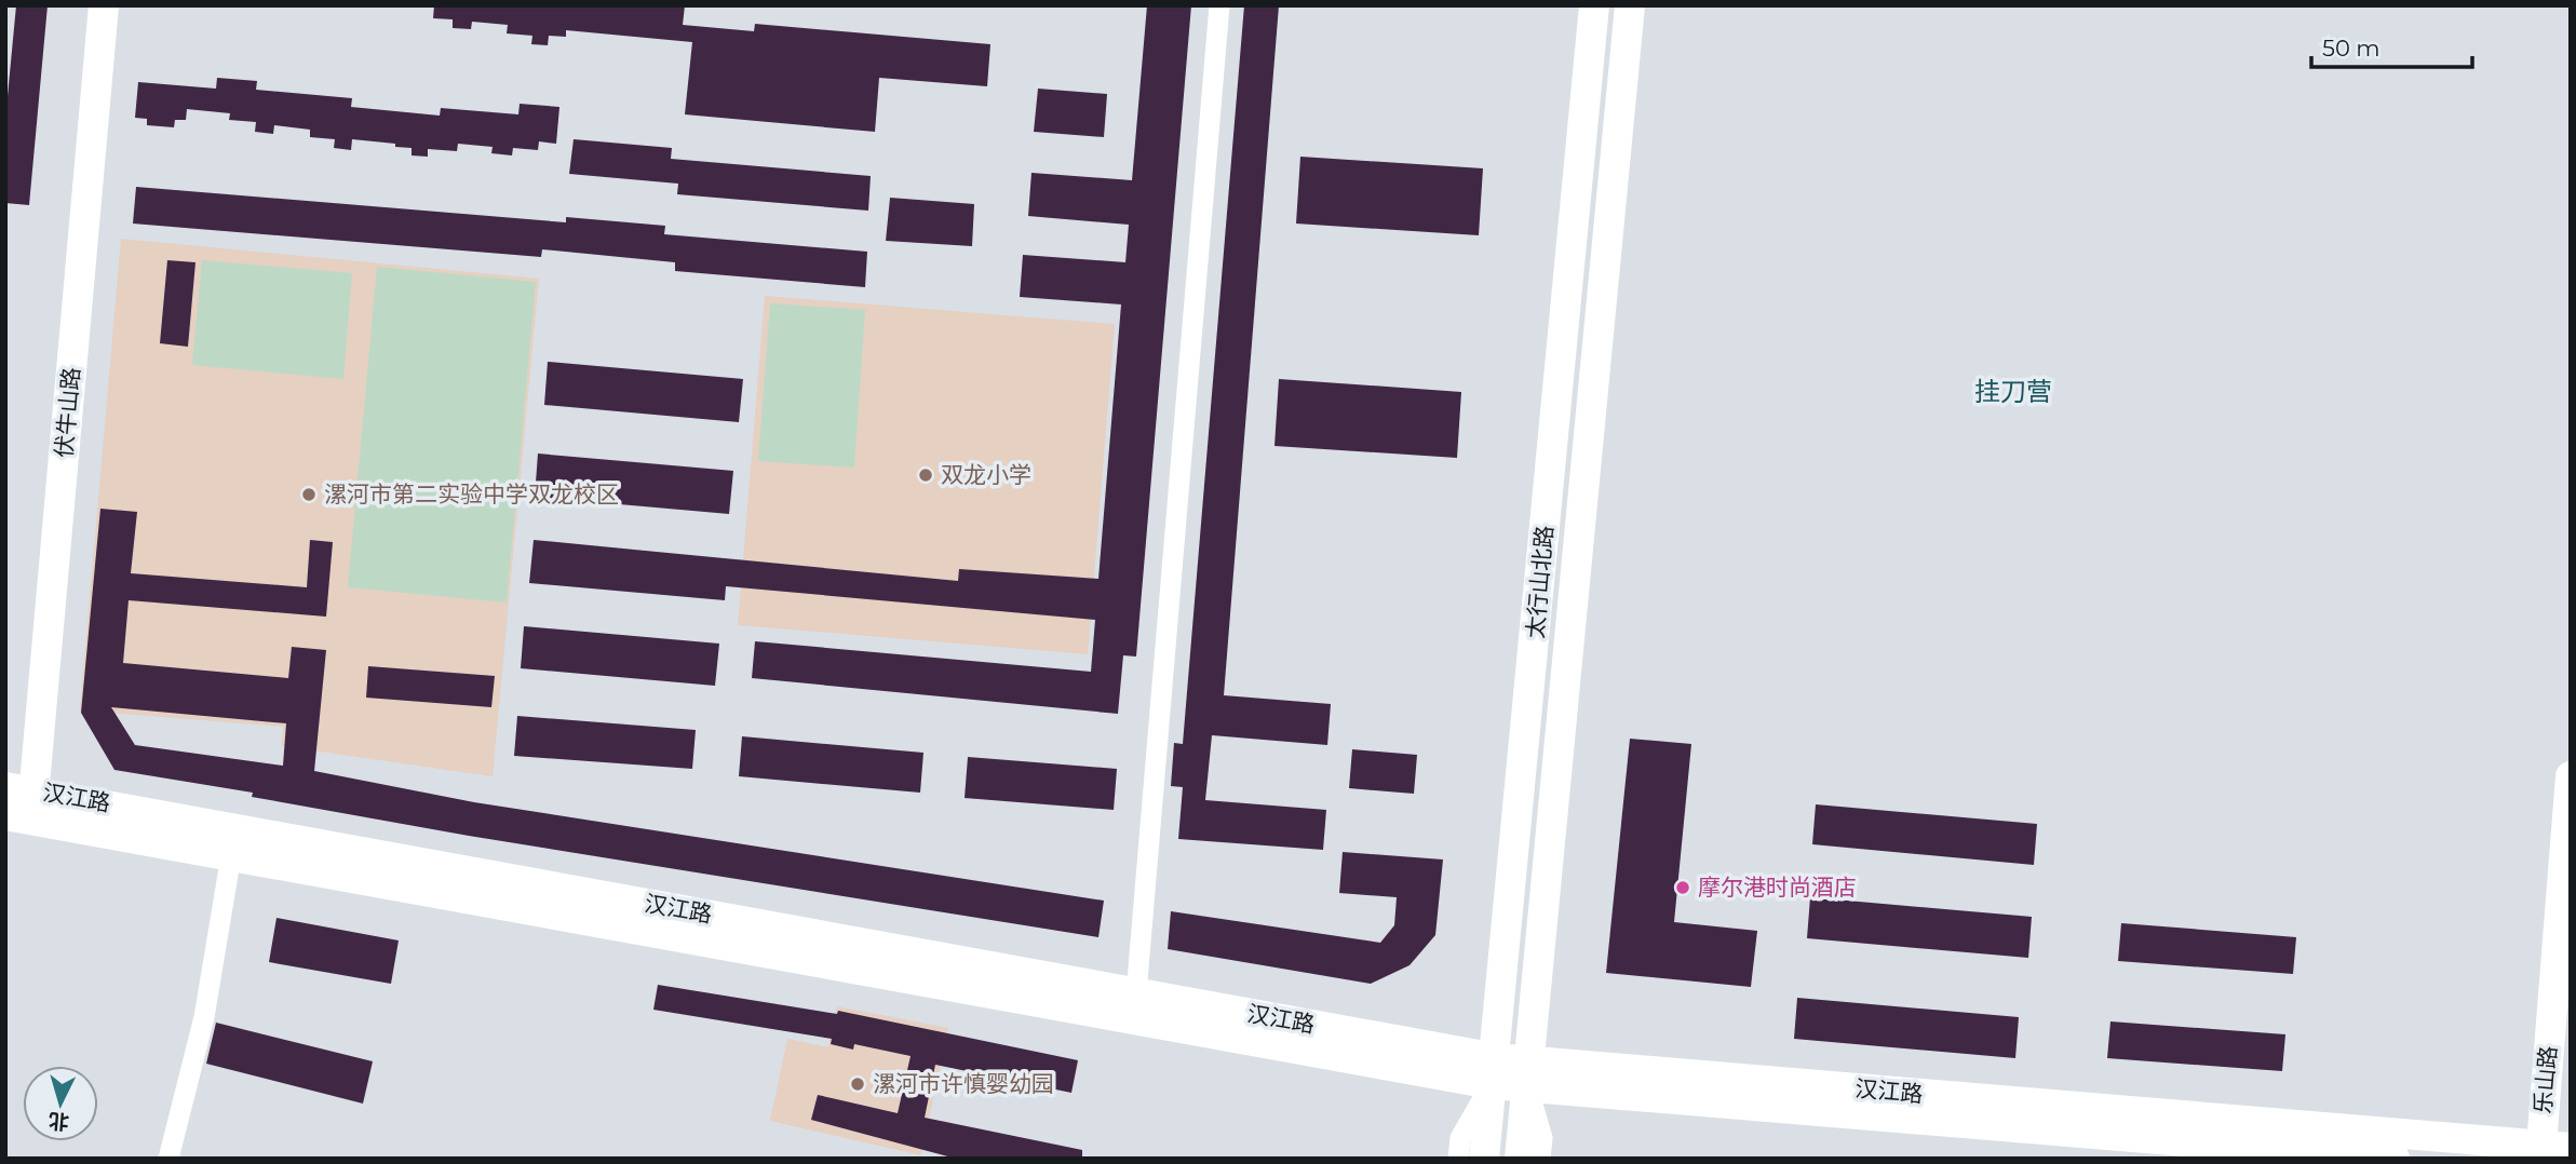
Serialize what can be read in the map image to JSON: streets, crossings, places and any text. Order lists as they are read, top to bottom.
{
  "streets": {
    "street": [
      "伏牛山路",
      "太行山北路",
      "汉江路",
      "乐山路"
    ]
  },
  "crossings": [
    ["伏牛山路", "汉江路"],
    ["太行山北路", "汉江路"],
    ["汉江路", "乐山路"]
  ],
  "districts": ["挂刀营"],
  "places": [
    "双龙小学",
    "漯河市第二实验中学双龙校区",
    "摩尔港时尚酒店",
    "漯河市许慎婴幼园"
  ],
  "scale_bar": "50 m",
  "north": "bottom"
}
